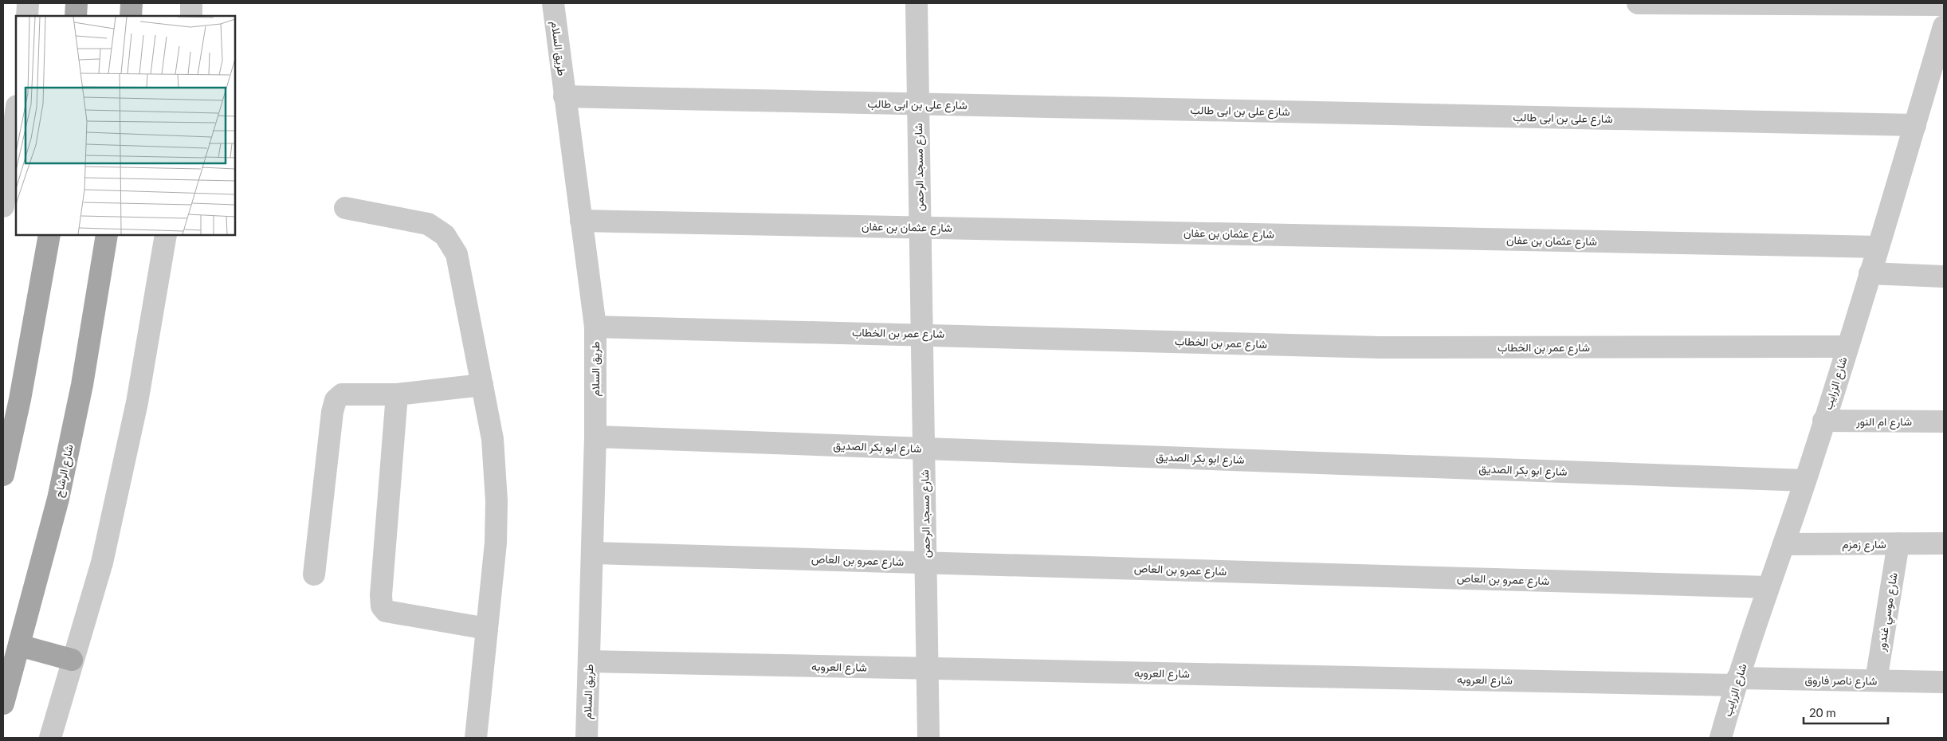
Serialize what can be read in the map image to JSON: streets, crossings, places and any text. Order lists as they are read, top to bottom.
{
  "streets": {
    "main road": ["شارع الرشاح"],
    "street": [
      "طريق السلام",
      "شارع على بن ابى طالب",
      "شارع مسجد الرحمن",
      "شارع عثمان بن عفان",
      "شارع عمر بن الخطاب",
      "شارع الزرايب",
      "شارع ام النور",
      "شارع ابو بكر الصديق",
      "شارع زمزم",
      "شارع عمرو بن العاص",
      "شارع موسي غندور",
      "شارع العروبه",
      "شارع ناصر فاروق"
    ]
  },
  "crossings": [
    ["طريق السلام", "شارع على بن ابى طالب"],
    ["طريق السلام", "شارع عثمان بن عفان"],
    ["طريق السلام", "شارع عمر بن الخطاب"],
    ["طريق السلام", "شارع ابو بكر الصديق"],
    ["طريق السلام", "شارع عمرو بن العاص"],
    ["طريق السلام", "شارع العروبه"],
    ["شارع على بن ابى طالب", "شارع مسجد الرحمن"],
    ["شارع على بن ابى طالب", "شارع الزرايب"],
    ["شارع مسجد الرحمن", "شارع عثمان بن عفان"],
    ["شارع مسجد الرحمن", "شارع عمر بن الخطاب"],
    ["شارع مسجد الرحمن", "شارع ابو بكر الصديق"],
    ["شارع مسجد الرحمن", "شارع عمرو بن العاص"],
    ["شارع مسجد الرحمن", "شارع العروبه"],
    ["شارع عثمان بن عفان", "شارع الزرايب"],
    ["شارع عمر بن الخطاب", "شارع الزرايب"],
    ["شارع الزرايب", "شارع ام النور"],
    ["شارع الزرايب", "شارع ابو بكر الصديق"],
    ["شارع الزرايب", "شارع زمزم"],
    ["شارع الزرايب", "شارع عمرو بن العاص"],
    ["شارع الزرايب", "شارع العروبه"],
    ["شارع الزرايب", "شارع ناصر فاروق"],
    ["شارع زمزم", "شارع موسي غندور"],
    ["شارع موسي غندور", "شارع ناصر فاروق"],
    ["شارع العروبه", "شارع ناصر فاروق"]
  ],
  "scale_bar": "20 m"
}
